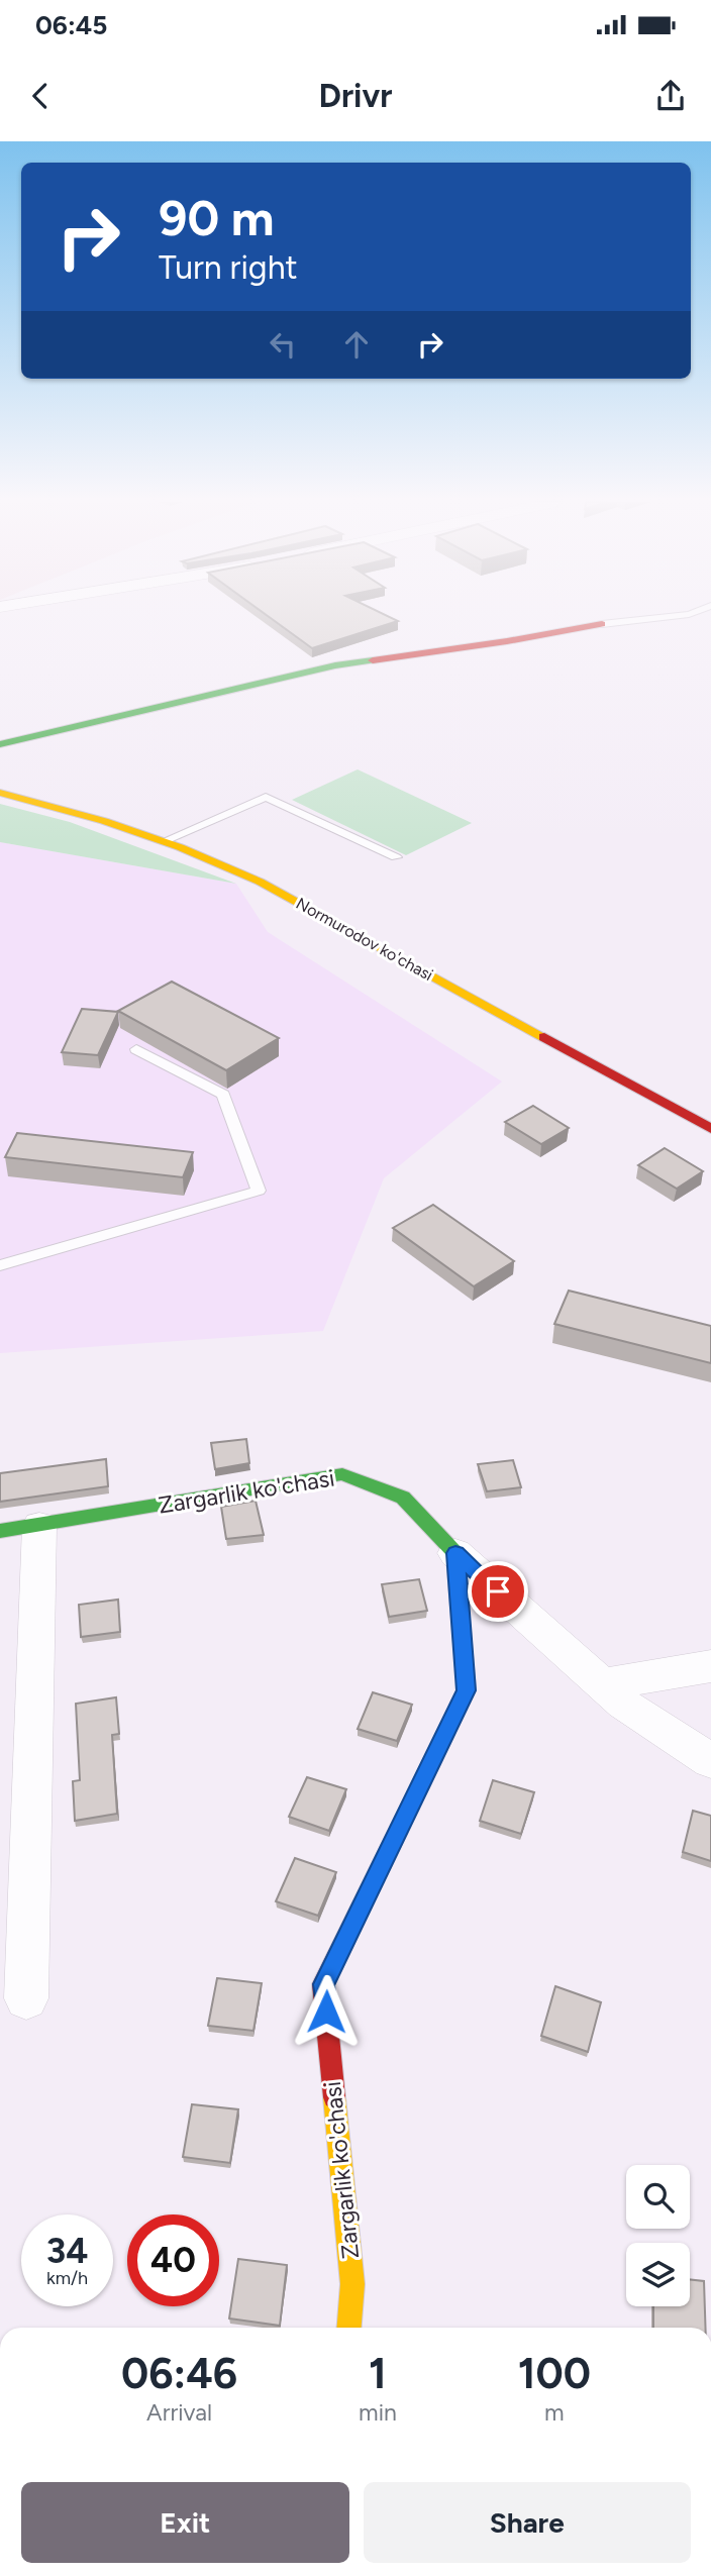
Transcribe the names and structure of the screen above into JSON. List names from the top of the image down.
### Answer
{
  "streets": {
    "street": ["Normurodov ko'chasi", "Zargarlik ko'chasi"]
  },
  "page": {
    "status": "06:45",
    "header": "Drivr",
    "turn": ["90 m", "Turn right"],
    "speed": "34 km/h",
    "limit": "40",
    "eta": [
      "06:46",
      "Arrival",
      "1",
      "min",
      "100",
      "m"
    ],
    "buttons": ["Exit", "Share"]
  }
}
